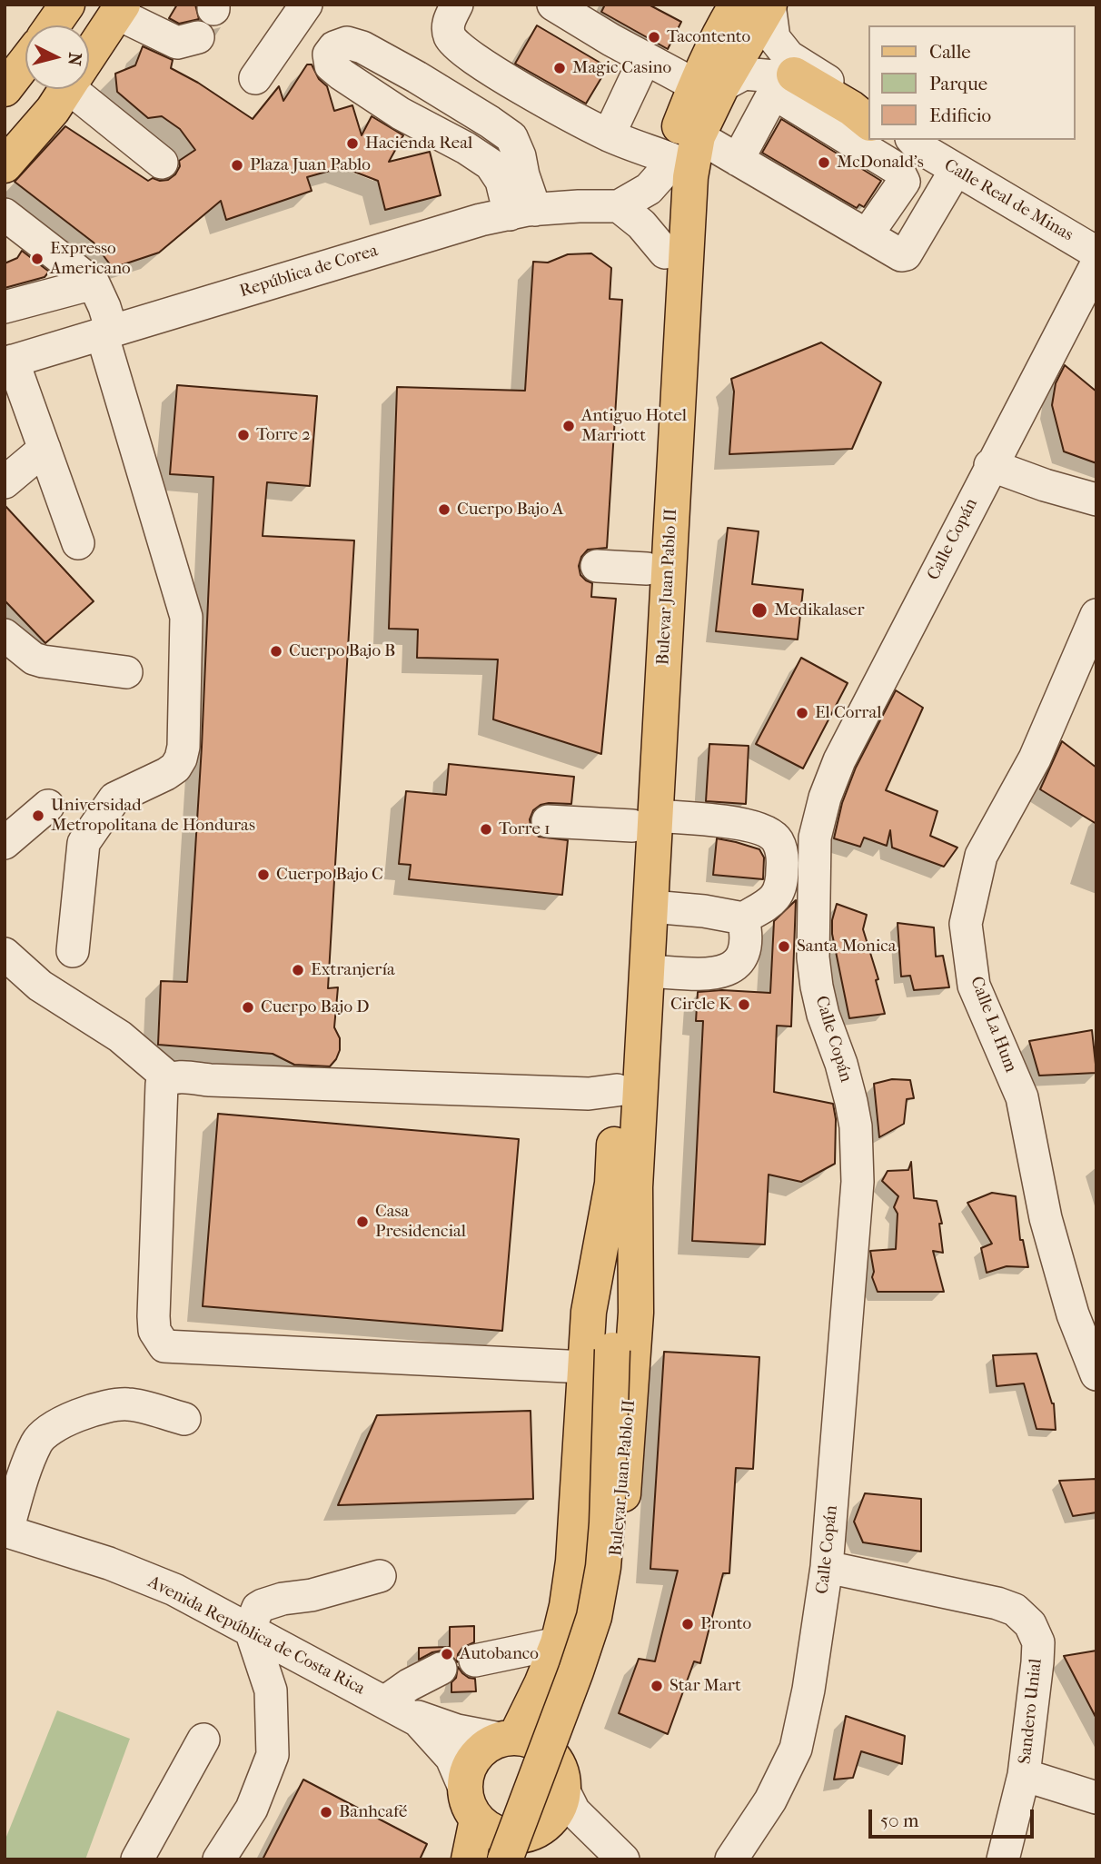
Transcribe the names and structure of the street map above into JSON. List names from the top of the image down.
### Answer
{
  "streets": {
    "main road": ["Bulevar Juan Pablo II"],
    "street": [
      "Calle Real de Minas",
      "República de Corea",
      "Calle Copán",
      "Calle La Hum",
      "Avenida República de Costa Rica",
      "Sandero Unial"
    ]
  },
  "crossings": [
    ["Calle Real de Minas", "Bulevar Juan Pablo II"],
    ["República de Corea", "Bulevar Juan Pablo II"],
    ["Calle Copán", "Sandero Unial"],
    ["Bulevar Juan Pablo II", "Avenida República de Costa Rica"]
  ],
  "places": [
    "Tacontento",
    "Magic Casino",
    "Hacienda Real",
    "McDonald's",
    "Plaza Juan Pablo",
    "Expresso Americano",
    "Antiguo Hotel Marriott",
    "Torre 2",
    "Cuerpo Bajo A",
    "Medikalaser",
    "Cuerpo Bajo B",
    "El Corral",
    "Universidad Metropolitana de Honduras",
    "Torre 1",
    "Cuerpo Bajo C",
    "Santa Monica",
    "Extranjería",
    "Circle K",
    "Cuerpo Bajo D",
    "Casa Presidencial",
    "Pronto",
    "Autobanco",
    "Star Mart",
    "Banhcafé"
  ],
  "legend": ["Calle", "Parque", "Edificio"],
  "scale_bar": "50 m",
  "north": "right"
}
